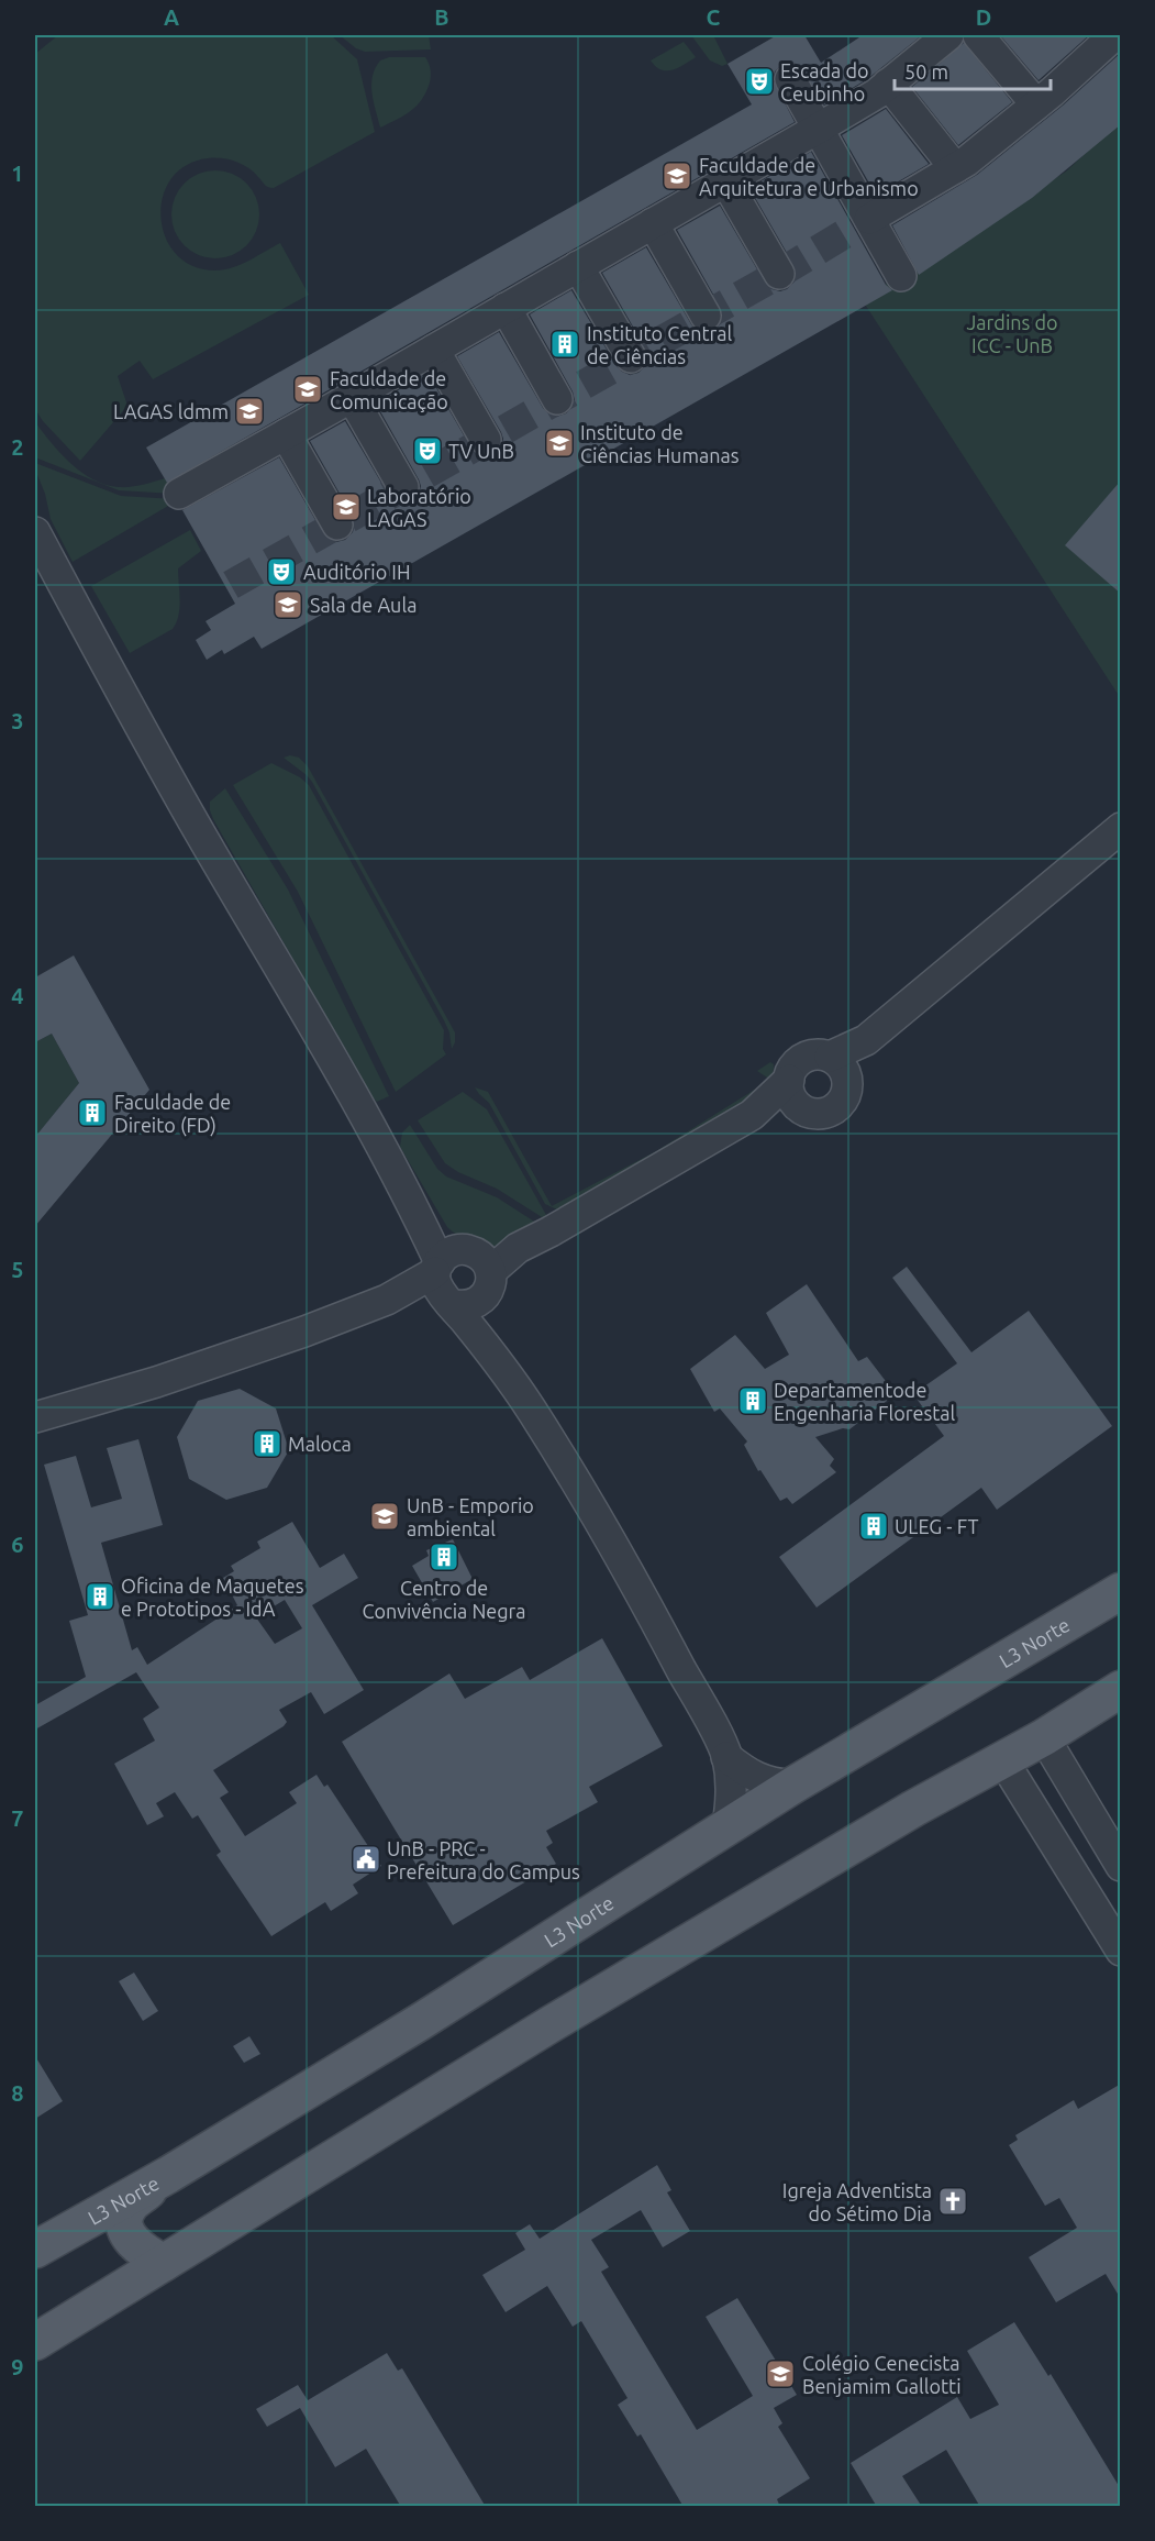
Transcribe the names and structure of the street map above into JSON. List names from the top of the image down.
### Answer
{
  "streets": {
    "main road": ["L3 Norte"]
  },
  "parks": ["Jardins do ICC - UnB"],
  "places": {
    "theatre": ["Escada do Ceubinho", "TV UnB", "Auditório IH"],
    "school or university": [
      "Faculdade de Arquitetura e Urbanismo",
      "Faculdade de Comunicação",
      "LAGAS ldmm",
      "Instituto de Ciências Humanas",
      "Laboratório LAGAS",
      "Sala de Aula",
      "UnB - Emporio ambiental",
      "Colégio Cenecista Benjamim Gallotti"
    ],
    "building": [
      "Instituto Central de Ciências",
      "Faculdade de Direito (FD)",
      "Departamentode Engenharia Florestal",
      "Maloca",
      "ULEG - FT",
      "Centro de Convivência Negra",
      "Oficina de Maquetes e Prototipos - IdA"
    ],
    "public building": ["UnB - PRC - Prefeitura do Campus"],
    "church": ["Igreja Adventista do Sétimo Dia"]
  },
  "scale_bar": "50 m",
  "grid": {
    "columns": [
      "A",
      "B",
      "C",
      "D"
    ],
    "rows": [
      "1",
      "2",
      "3",
      "4",
      "5",
      "6",
      "7",
      "8",
      "9"
    ]
  }
}
